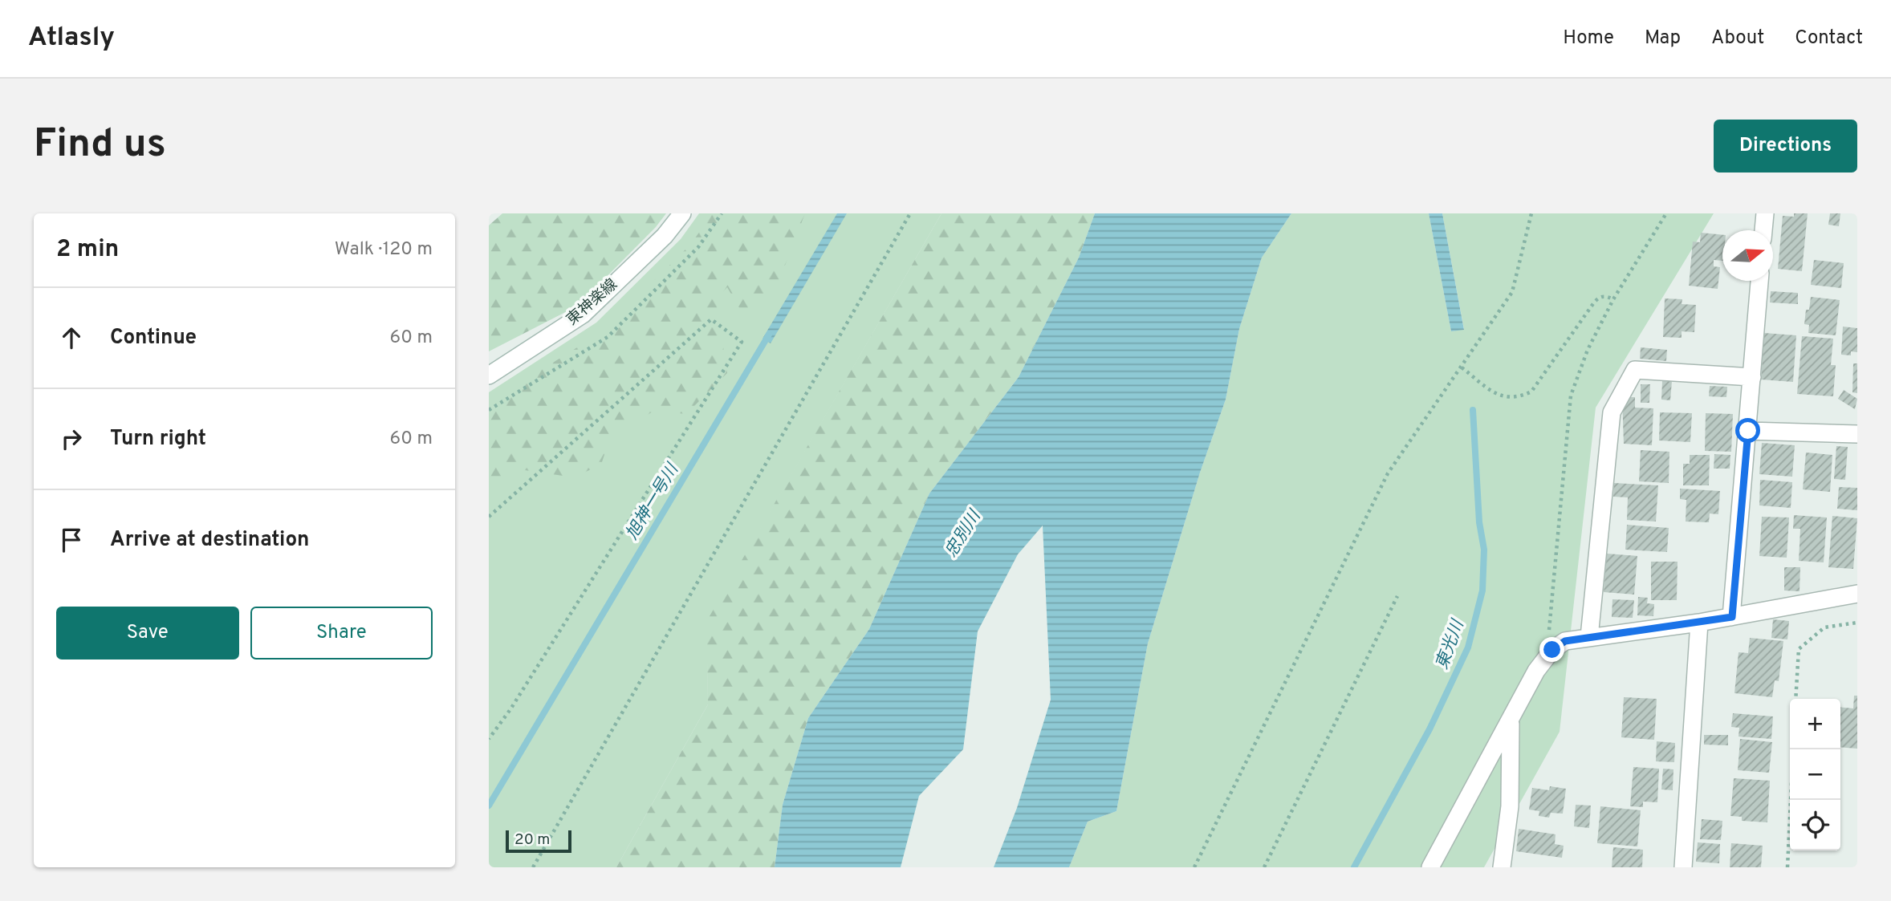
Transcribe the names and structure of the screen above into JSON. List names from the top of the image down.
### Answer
{
  "streets": {
    "street": ["東神楽線"]
  },
  "water": ["旭神一号川", "忠別川", "東光川"],
  "scale_bar": "20 m",
  "north": "right",
  "page": {
    "header": "Atlasly",
    "nav": [
      "Home",
      "Map",
      "About",
      "Contact"
    ],
    "buttons": [
      "Directions",
      ["Save", "Share"]
    ],
    "title": "Find us",
    "heading": ["2 min", "Walk · 120 m"],
    "list": [
      ["Continue", "60 m"],
      ["Turn right", "60 m"],
      "Arrive at destination"
    ],
    "map_buttons": ["+", "−"],
    "scale": "20 m"
  }
}
